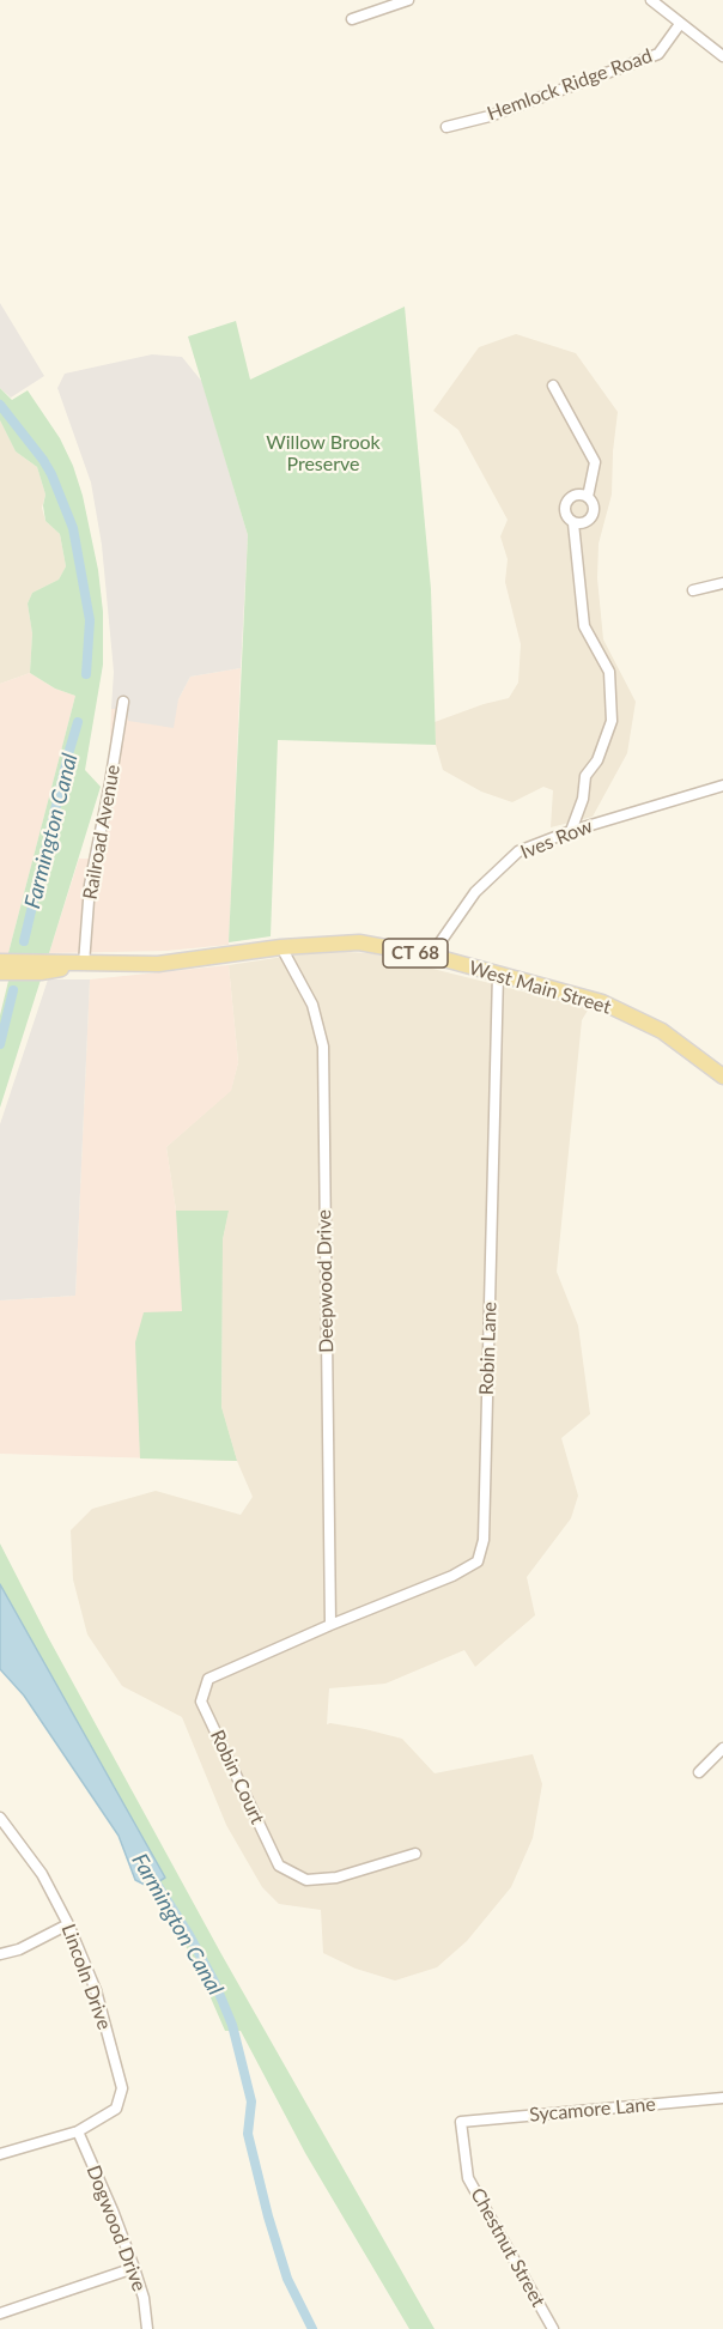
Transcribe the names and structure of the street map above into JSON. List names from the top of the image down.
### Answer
{
  "streets": {
    "main road": ["CT 68", "West Main Street"],
    "street": [
      "Hemlock Ridge Road",
      "Railroad Avenue",
      "Ives Row",
      "Deepwood Drive",
      "Robin Lane",
      "Robin Court",
      "Lincoln Drive",
      "Sycamore Lane",
      "Dogwood Drive",
      "Chestnut Street"
    ]
  },
  "crossings": [
    ["Railroad Avenue", "West Main Street"],
    ["Ives Row", "West Main Street"],
    ["West Main Street", "Deepwood Drive"],
    ["West Main Street", "Robin Lane"],
    ["Deepwood Drive", "Robin Lane"],
    ["Deepwood Drive", "Robin Court"],
    ["Robin Lane", "Robin Court"],
    ["Lincoln Drive", "Dogwood Drive"],
    ["Sycamore Lane", "Chestnut Street"]
  ],
  "water": ["Farmington Canal"],
  "parks": ["Willow Brook Preserve"]
}
